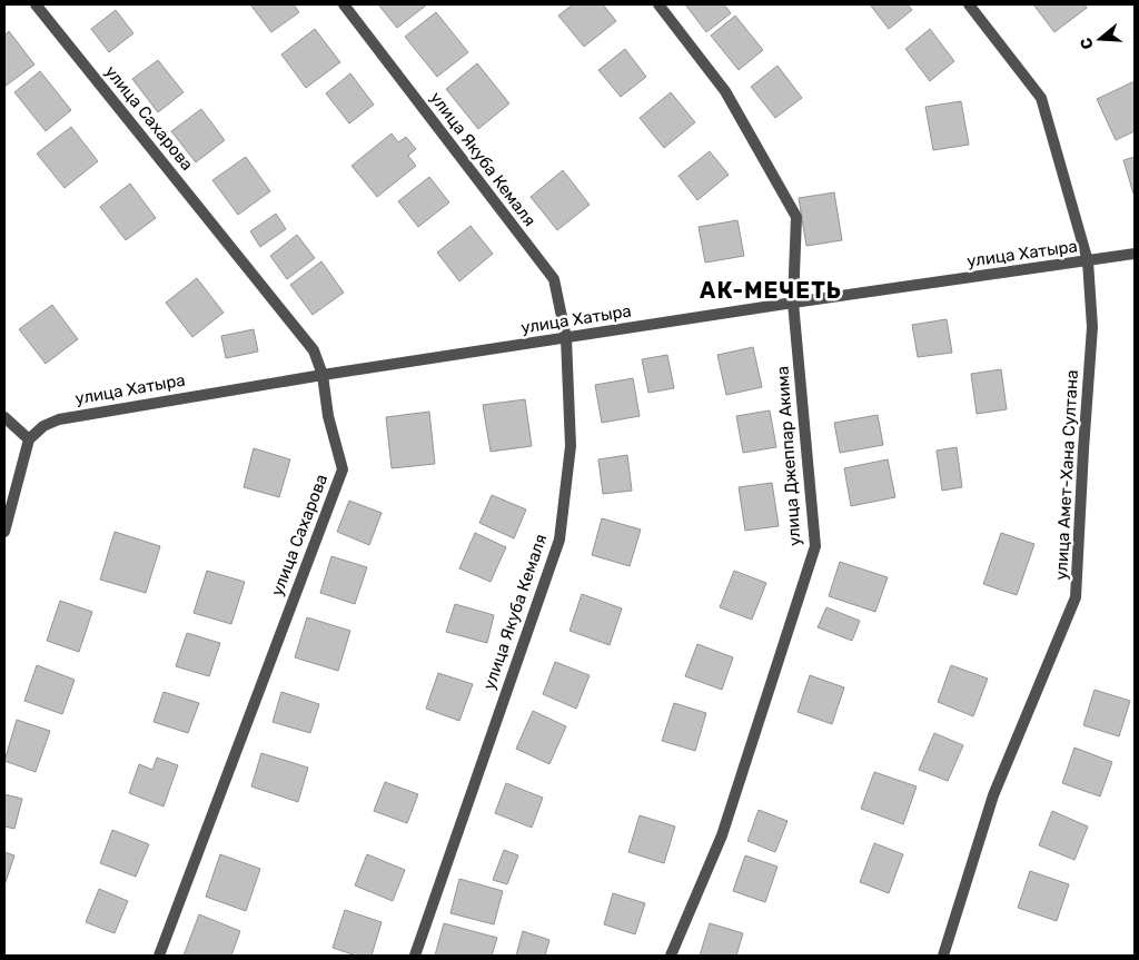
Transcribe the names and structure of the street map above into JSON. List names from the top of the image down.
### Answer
{
  "streets": {
    "street": [
      "улица Сахарова",
      "улица Якуба Кемаля",
      "улица Хатыра",
      "улица Джеппар Акима",
      "улица Амет-Хана Султана"
    ]
  },
  "crossings": [
    ["улица Сахарова", "улица Хатыра"],
    ["улица Якуба Кемаля", "улица Хатыра"],
    ["улица Хатыра", "улица Джеппар Акима"],
    ["улица Хатыра", "улица Амет-Хана Султана"]
  ],
  "districts": ["АК-МЕЧЕТЬ"],
  "north": "left"
}
